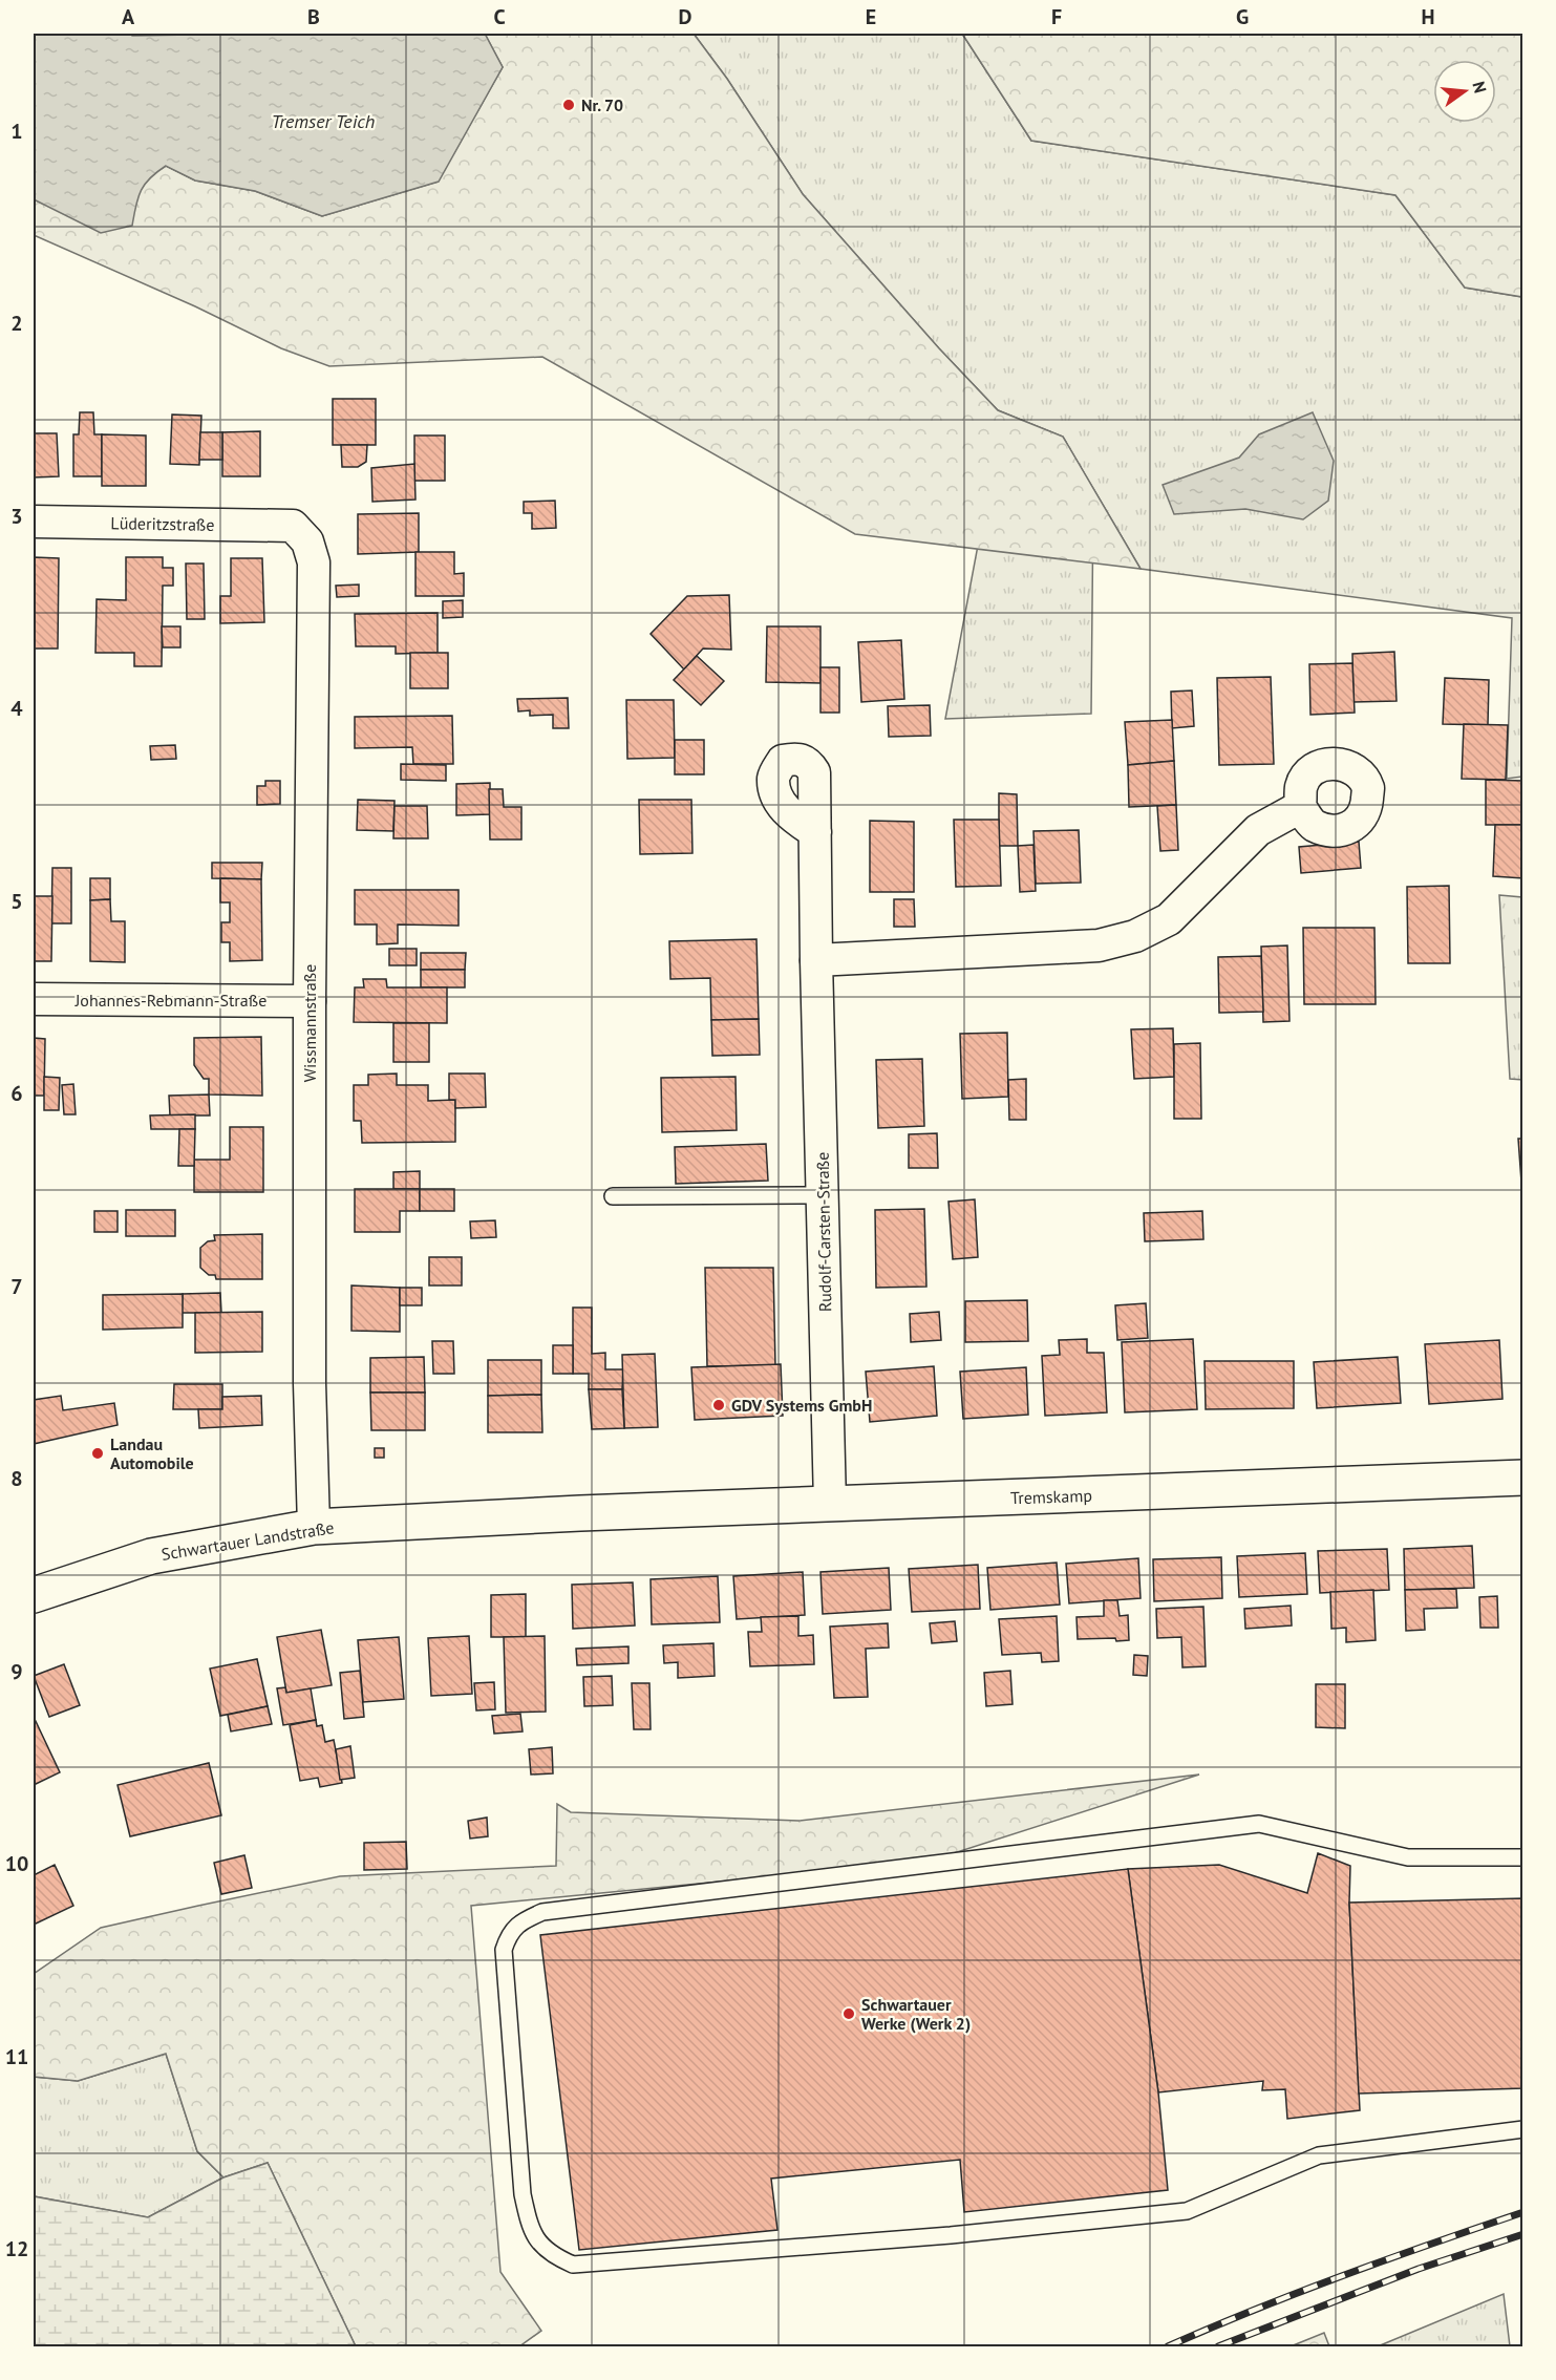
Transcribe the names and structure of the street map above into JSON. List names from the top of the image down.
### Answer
{
  "streets": {
    "main road": ["Tremskamp", "Schwartauer Landstraße"],
    "street": [
      "Lüderitzstraße",
      "Johannes-Rebmann-Straße",
      "Wissmannstraße",
      "Rudolf-Carsten-Straße"
    ]
  },
  "crossings": [
    ["Lüderitzstraße", "Wissmannstraße"],
    ["Johannes-Rebmann-Straße", "Wissmannstraße"],
    ["Wissmannstraße", "Schwartauer Landstraße"],
    ["Rudolf-Carsten-Straße", "Tremskamp"],
    ["Tremskamp", "Schwartauer Landstraße"]
  ],
  "water": ["Tremser Teich"],
  "places": [
    "Nr. 70",
    "GDV Systems GmbH",
    "Landau Automobile",
    "Schwartauer Werke (Werk 2)"
  ],
  "north": "right",
  "grid": {
    "columns": [
      "A",
      "B",
      "C",
      "D",
      "E",
      "F",
      "G",
      "H"
    ],
    "rows": [
      "1",
      "2",
      "3",
      "4",
      "5",
      "6",
      "7",
      "8",
      "9",
      "10",
      "11",
      "12"
    ]
  }
}
